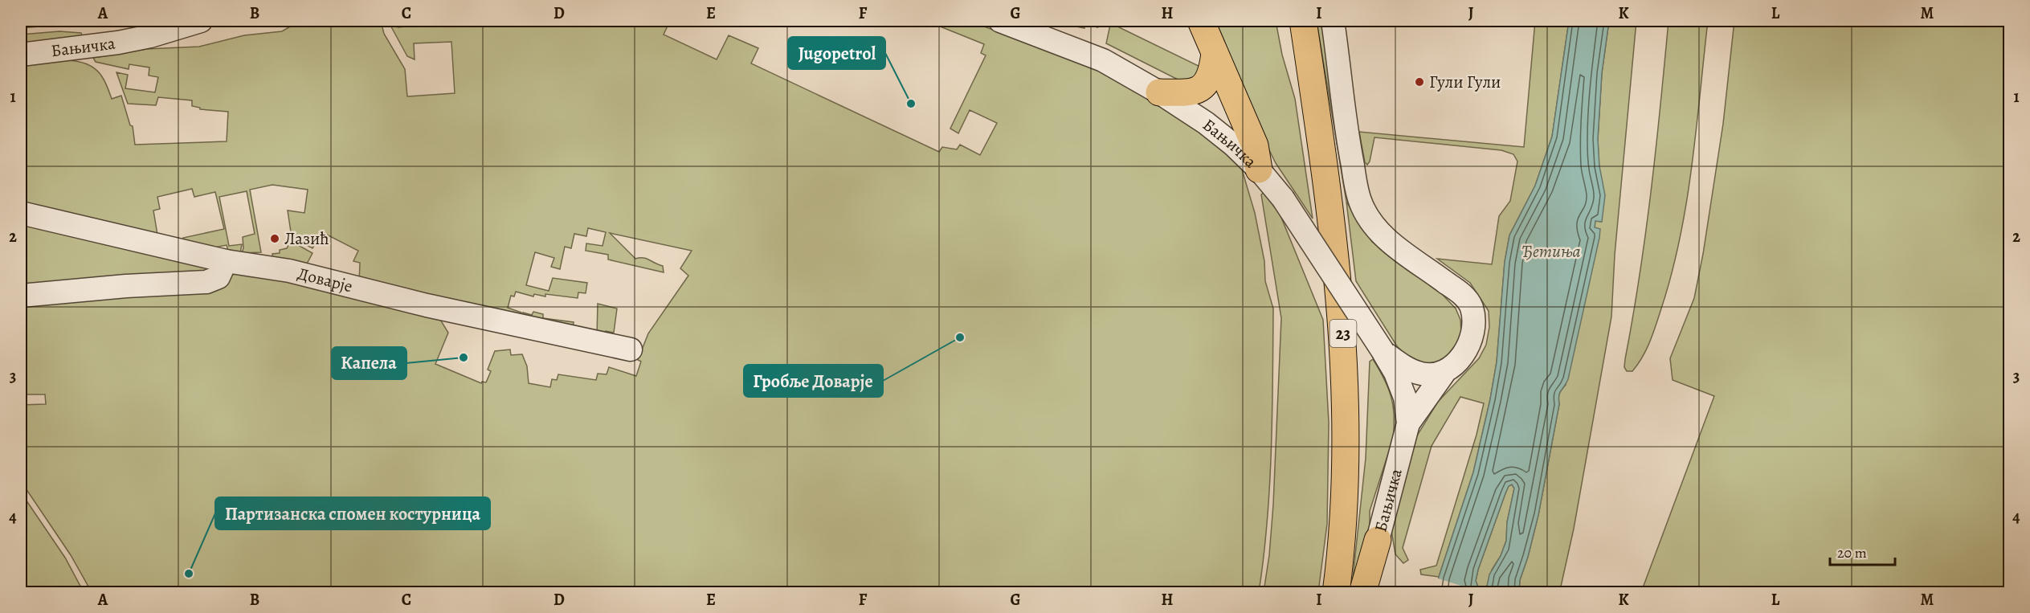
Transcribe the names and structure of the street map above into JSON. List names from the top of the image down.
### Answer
{
  "streets": {
    "main road": ["23"],
    "street": ["Бањичка", "Доварје"]
  },
  "water": ["Ђетиња"],
  "places": [
    "Гули Гули",
    "Jugopetrol",
    "Лазић",
    "Гробље Доварје",
    "Капела",
    "Партизанска спомен костурница"
  ],
  "scale_bar": "20 m",
  "grid": {
    "columns": [
      "A",
      "B",
      "C",
      "D",
      "E",
      "F",
      "G",
      "H",
      "I",
      "J",
      "K",
      "L",
      "M"
    ],
    "rows": [
      "1",
      "2",
      "3",
      "4"
    ]
  }
}
